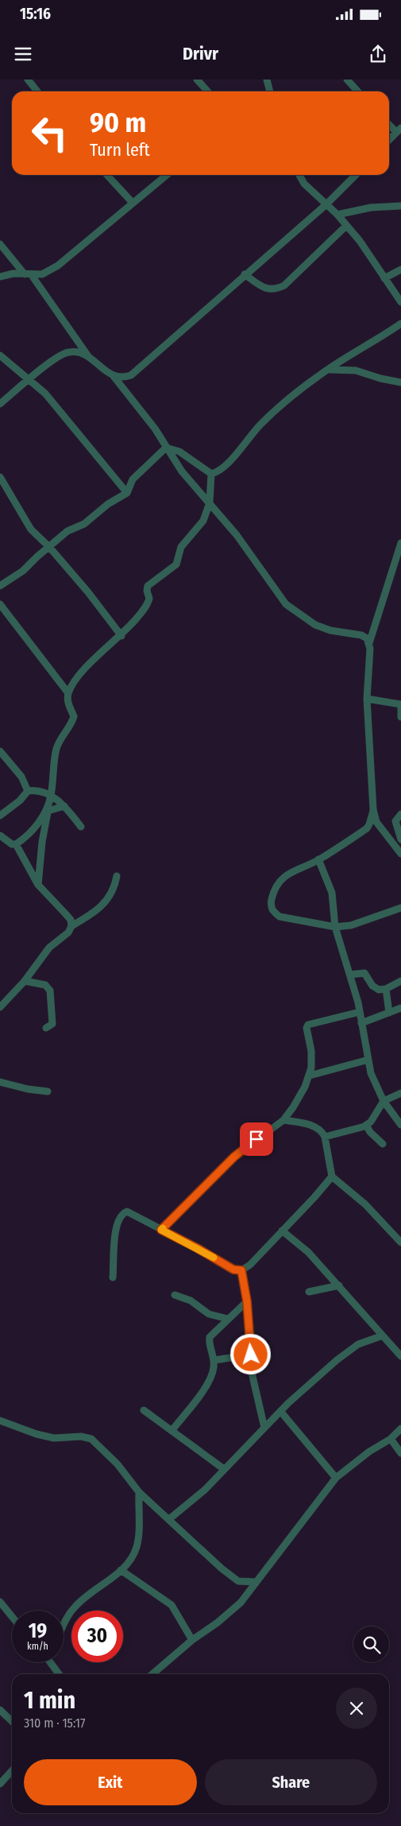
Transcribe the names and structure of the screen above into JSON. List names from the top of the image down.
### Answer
{
  "page": {
    "status": "15:16",
    "header": "Drivr",
    "turn": ["90 m", "Turn left"],
    "speed": "19 km/h",
    "limit": "30",
    "heading": ["1 min", "310 m · 15:17"],
    "buttons": ["Exit", "Share"]
  }
}
